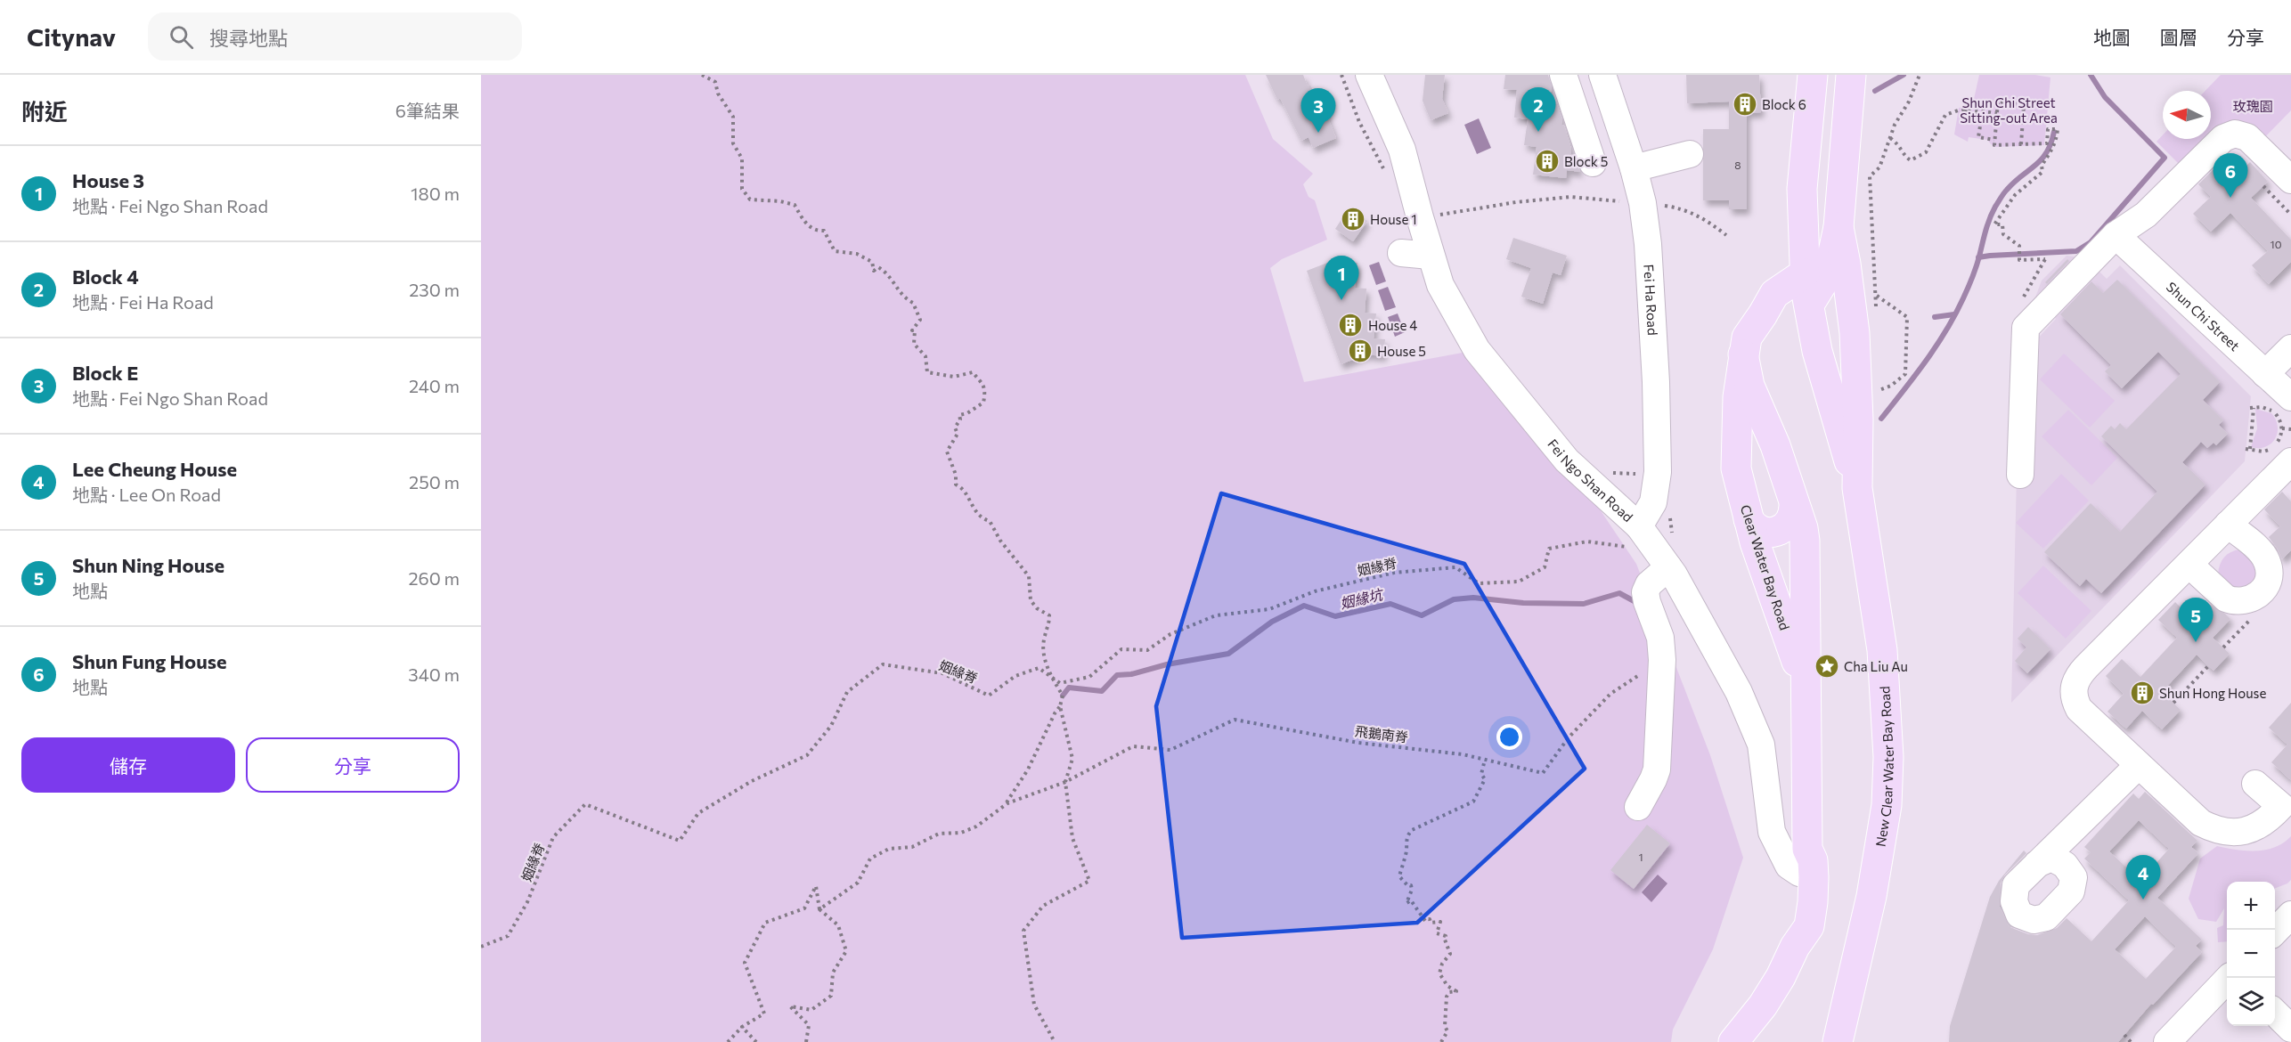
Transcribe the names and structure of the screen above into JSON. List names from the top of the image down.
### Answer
{
  "streets": {
    "main road": ["Clear Water Bay Road", "New Clear Water Bay Road"],
    "street": ["Fei Ha Road", "Shun Chi Street", "Fei Ngo Shan Road"],
    "path": ["姻緣脊", "飛鵝南脊"]
  },
  "crossings": [
    ["Fei Ha Road", "Fei Ngo Shan Road"],
    ["Fei Ngo Shan Road", "姻緣脊"],
    ["Fei Ngo Shan Road", "Clear Water Bay Road"],
    ["Clear Water Bay Road", "New Clear Water Bay Road"]
  ],
  "water": ["姻緣坑"],
  "parks": ["Shun Chi Street Sitting-out Area", "玫瑰園"],
  "places": {
    "building": [
      "Block 6",
      "Block 5",
      "House 1",
      "House 4",
      "House 5",
      "Shun Hong House"
    ],
    "place": ["Cha Liu Au"]
  },
  "house_numbers": ["8", "10", "1"],
  "north": "left",
  "page": {
    "header": "Citynav",
    "search": "搜尋地點",
    "nav": ["地圖", "圖層", "分享"],
    "heading": ["附近", "6筆結果"],
    "pins": [
      "2",
      "3",
      "6",
      "1",
      "5",
      "4"
    ],
    "list": [
      {
        "mark": "1",
        "name": "House 3",
        "note": "地點 · Fei Ngo Shan Road",
        "value": "180 m"
      },
      {
        "mark": "2",
        "name": "Block 4",
        "note": "地點 · Fei Ha Road",
        "value": "230 m"
      },
      {
        "mark": "3",
        "name": "Block E",
        "note": "地點 · Fei Ngo Shan Road",
        "value": "240 m"
      },
      {
        "mark": "4",
        "name": "Lee Cheung House",
        "note": "地點 · Lee On Road",
        "value": "250 m"
      },
      {
        "mark": "5",
        "name": "Shun Ning House",
        "note": "地點",
        "value": "260 m"
      },
      {
        "mark": "6",
        "name": "Shun Fung House",
        "note": "地點",
        "value": "340 m"
      }
    ],
    "buttons": ["儲存", "分享"],
    "map_buttons": ["+", "−"]
  }
}
